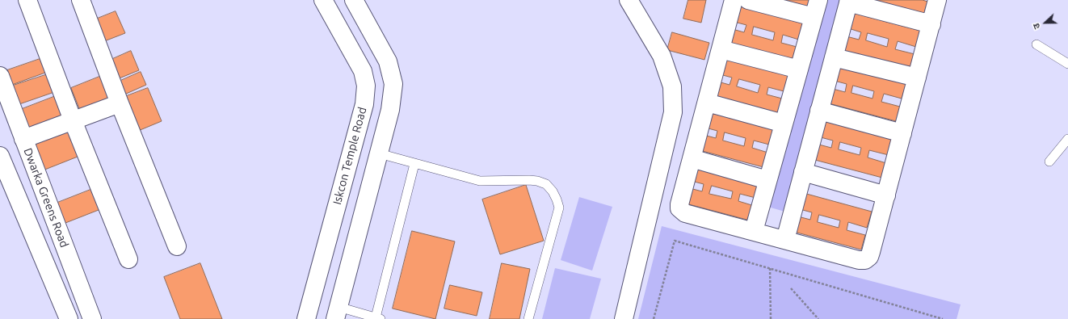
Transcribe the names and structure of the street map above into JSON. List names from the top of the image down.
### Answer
{
  "streets": {
    "street": ["Iskcon Temple Road", "Dwarka Greens Road"]
  },
  "north": "left"
}
